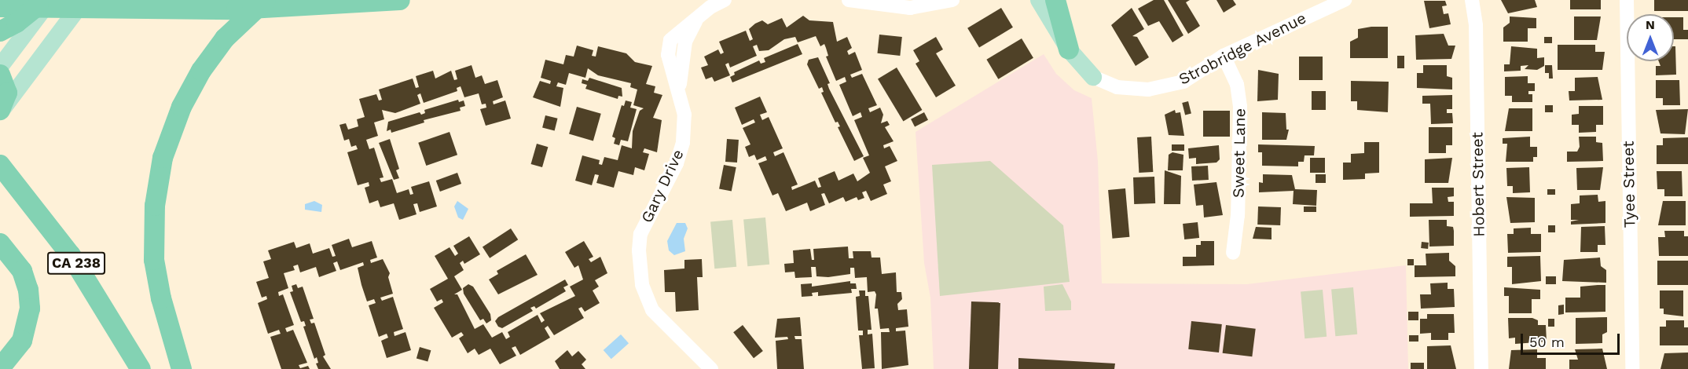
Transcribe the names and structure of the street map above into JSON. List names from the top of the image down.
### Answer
{
  "streets": {
    "highway": ["CA 238"],
    "main road": ["Strobridge Avenue"],
    "street": [
      "Sweet Lane",
      "Hobert Street",
      "Tyee Street",
      "Gary Drive"
    ]
  },
  "crossings": [
    ["Strobridge Avenue", "Sweet Lane"]
  ],
  "scale_bar": "50 m",
  "north": "top"
}
